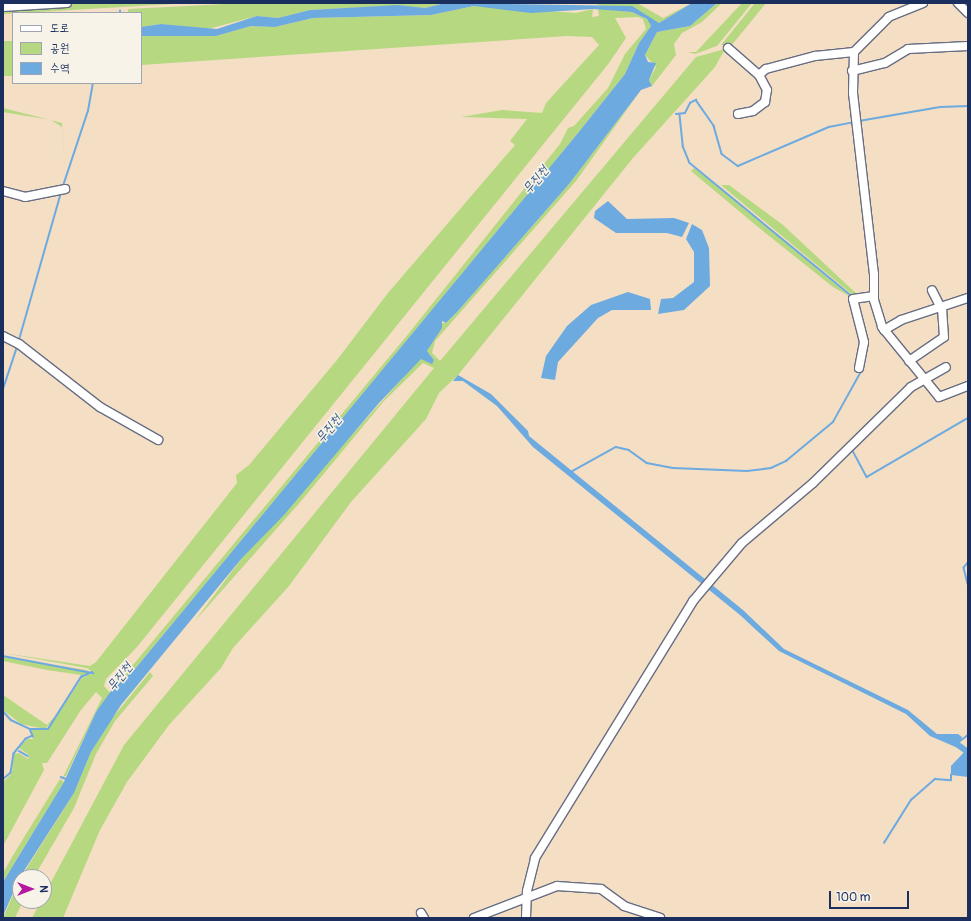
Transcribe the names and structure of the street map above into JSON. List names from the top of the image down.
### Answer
{
  "water": ["무진천"],
  "legend": ["도로", "공원", "수역"],
  "scale_bar": "100 m",
  "north": "right"
}
